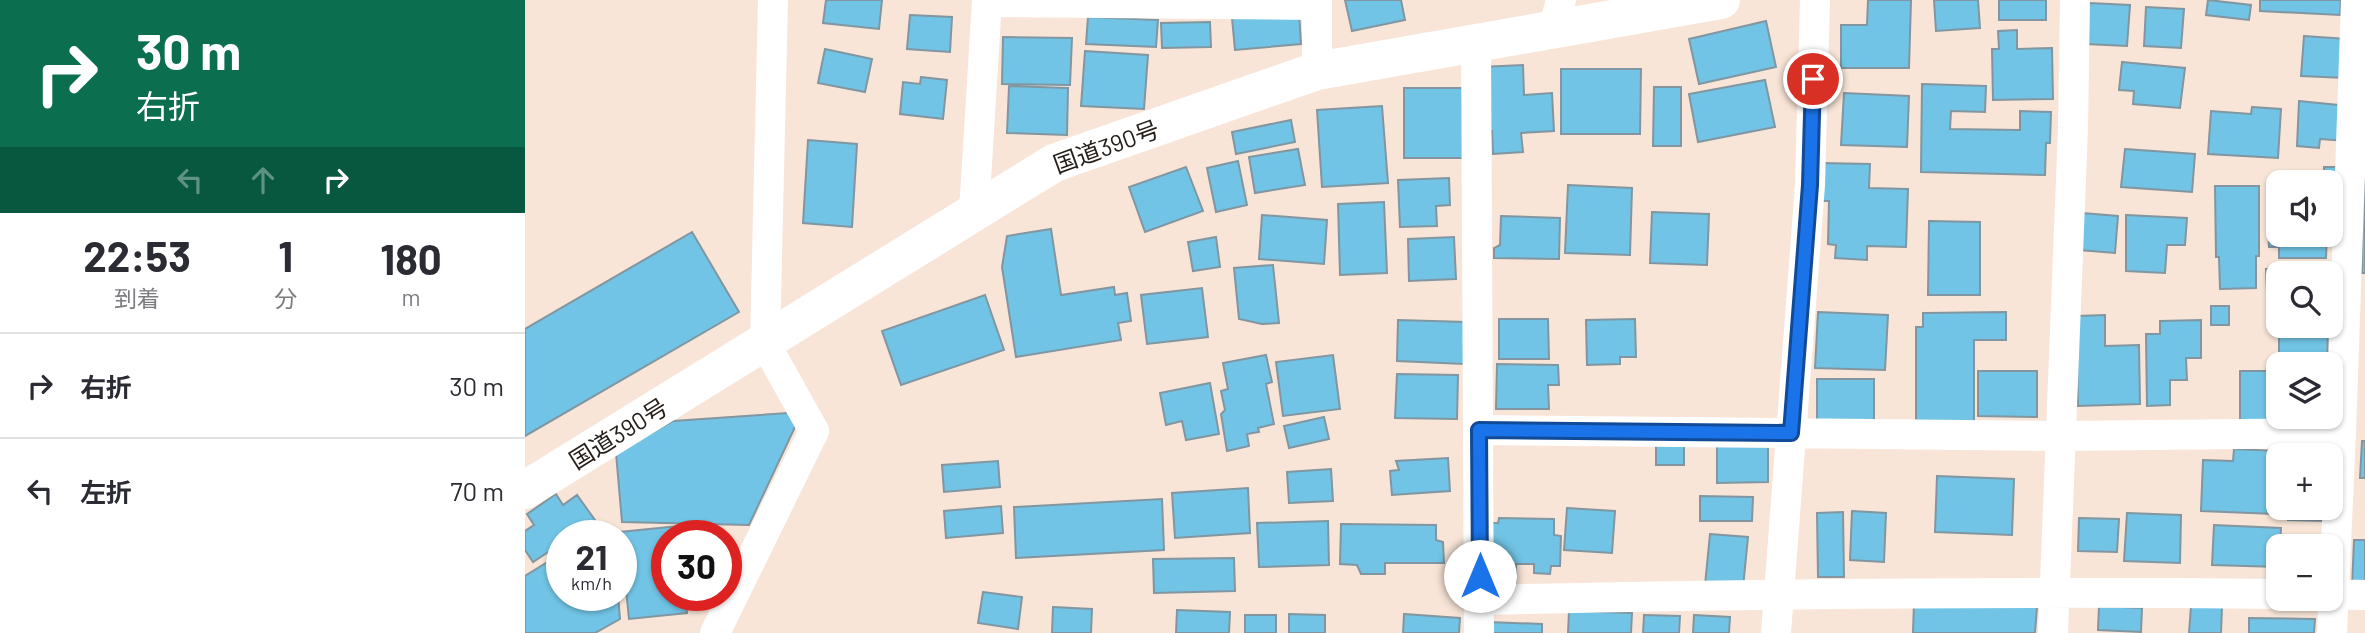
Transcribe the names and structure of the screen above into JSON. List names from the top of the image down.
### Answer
{
  "streets": {
    "highway": ["国道390号"]
  },
  "page": {
    "turn": ["30 m", "右折"],
    "map_buttons": ["+", "−"],
    "eta": [
      "22:53",
      "到着",
      "1",
      "分",
      "180",
      "m"
    ],
    "list": [
      {
        "name": "右折",
        "value": "30 m"
      },
      {
        "name": "左折",
        "value": "70 m"
      }
    ],
    "speed": "21 km/h",
    "limit": "30"
  }
}
